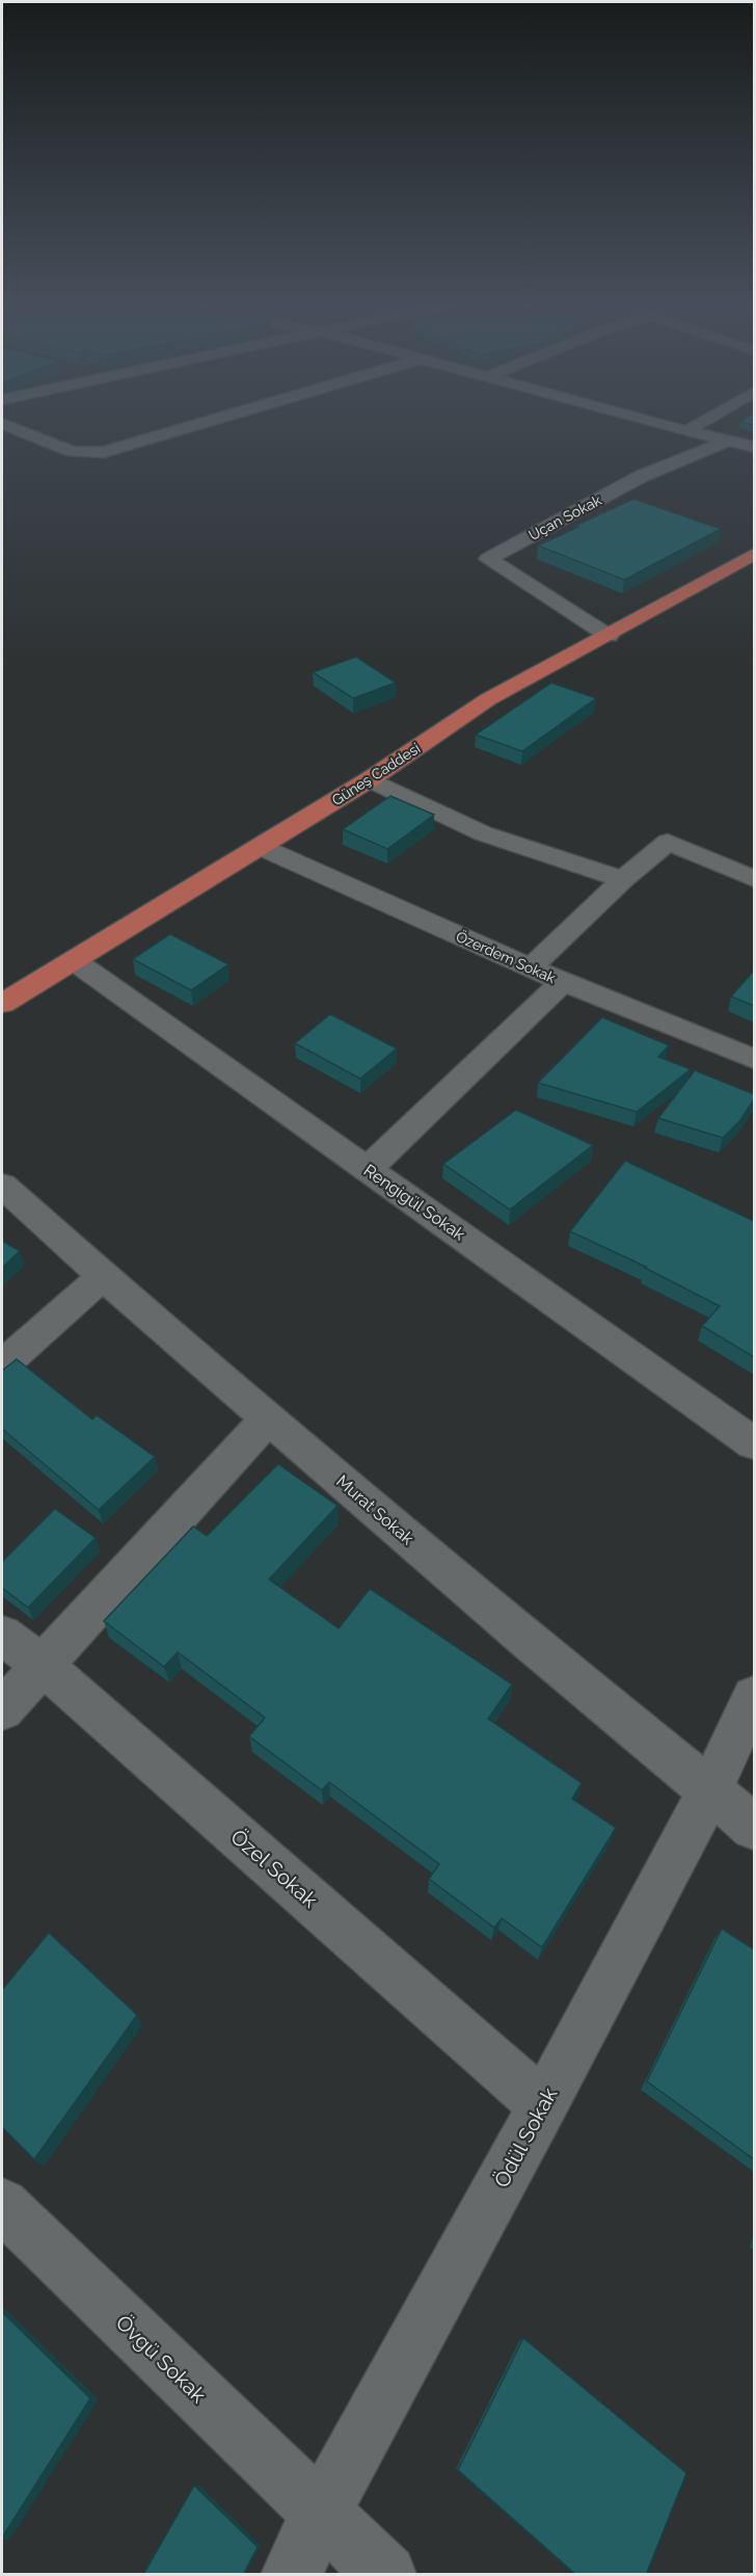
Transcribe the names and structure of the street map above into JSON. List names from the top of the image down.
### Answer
{
  "streets": {
    "main road": ["Güneş Caddesi"],
    "street": [
      "Uçan Sokak",
      "Özerdem Sokak",
      "Rengigül Sokak",
      "Murat Sokak",
      "Özel Sokak",
      "Ödül Sokak",
      "Övgü Sokak"
    ]
  },
  "crossings": [
    ["Uçan Sokak", "Güneş Caddesi"],
    ["Güneş Caddesi", "Özerdem Sokak"],
    ["Güneş Caddesi", "Rengigül Sokak"],
    ["Murat Sokak", "Ödül Sokak"],
    ["Özel Sokak", "Ödül Sokak"],
    ["Ödül Sokak", "Övgü Sokak"]
  ]
}
